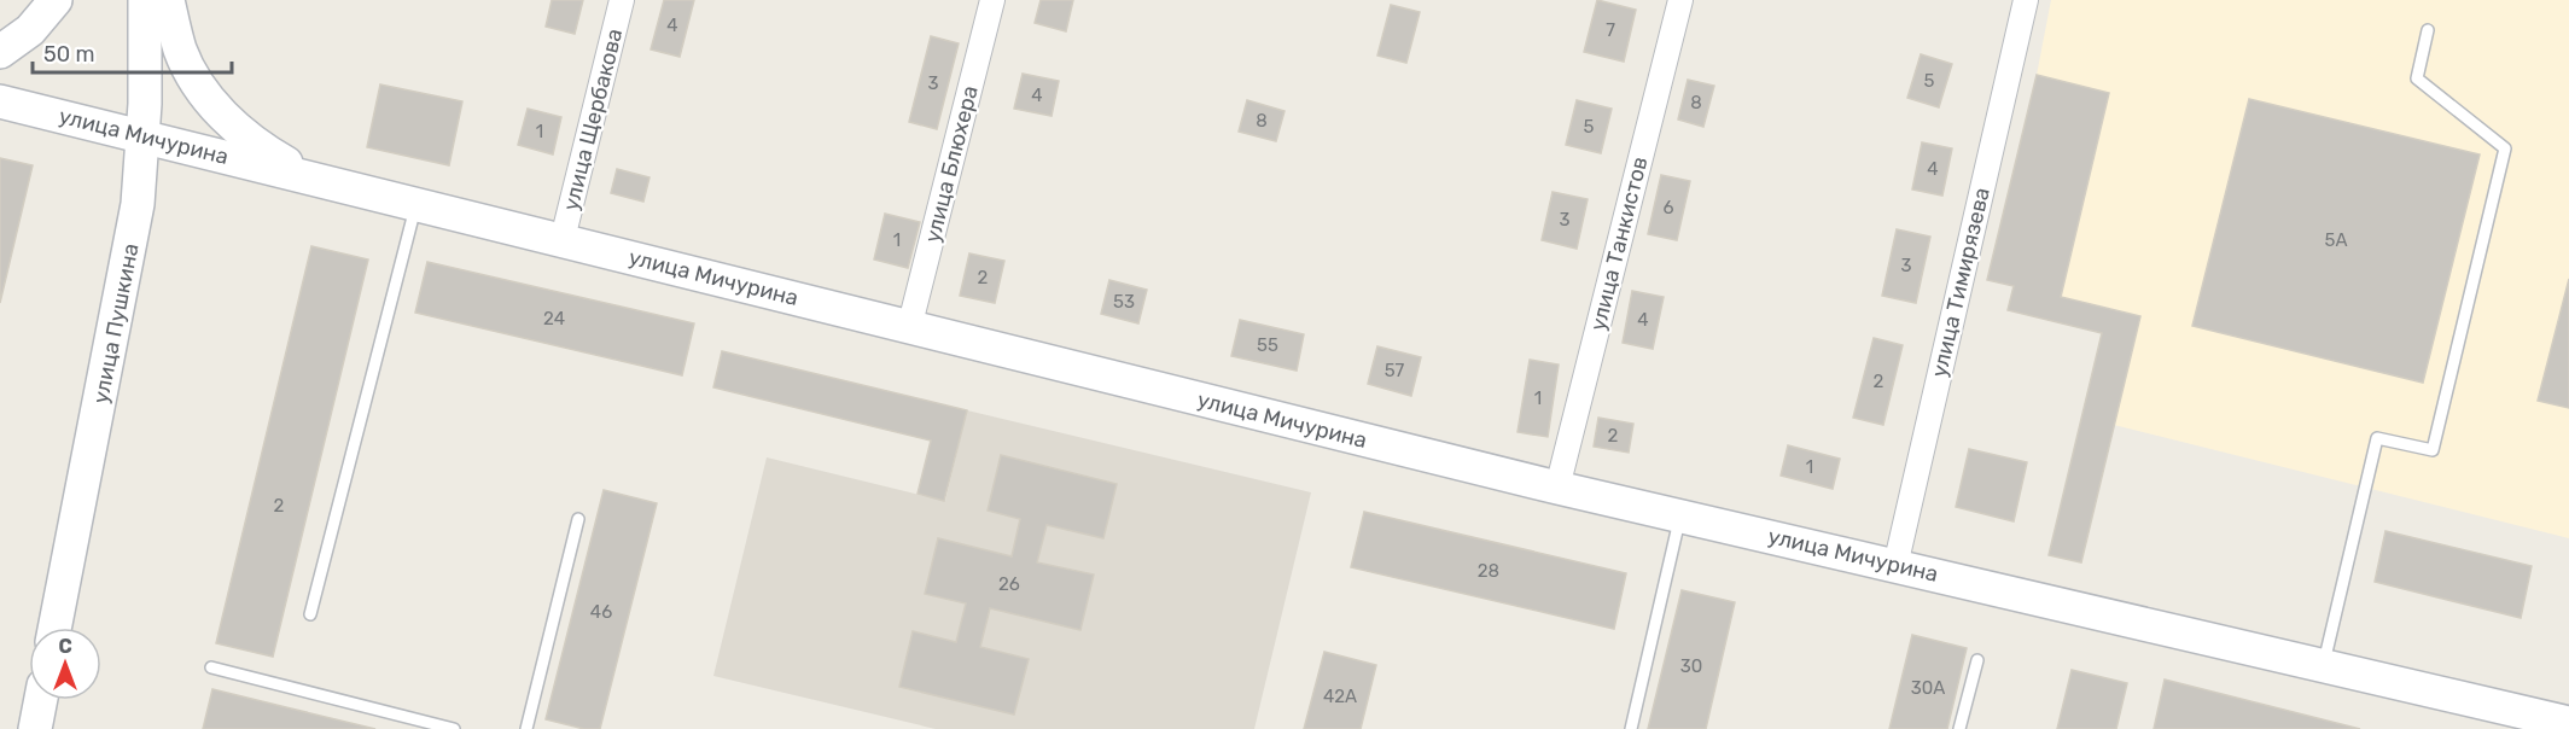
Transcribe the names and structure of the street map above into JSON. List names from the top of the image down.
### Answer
{
  "streets": {
    "street": [
      "улица Щербакова",
      "улица Мичурина",
      "улица Блюхера",
      "улица Танкистов",
      "улица Тимирязева",
      "улица Пушкина"
    ]
  },
  "crossings": [
    ["улица Щербакова", "улица Мичурина"],
    ["улица Мичурина", "улица Блюхера"],
    ["улица Мичурина", "улица Танкистов"],
    ["улица Мичурина", "улица Тимирязева"],
    ["улица Мичурина", "улица Пушкина"]
  ],
  "house_numbers": [
    "4",
    "7",
    "5",
    "3",
    "4",
    "8",
    "8",
    "5",
    "1",
    "4",
    "6",
    "3",
    "1",
    "5А",
    "3",
    "2",
    "53",
    "24",
    "4",
    "55",
    "57",
    "2",
    "1",
    "2",
    "1",
    "2",
    "28",
    "26",
    "46",
    "30",
    "30А",
    "42А"
  ],
  "scale_bar": "50 m",
  "north": "top"
}
